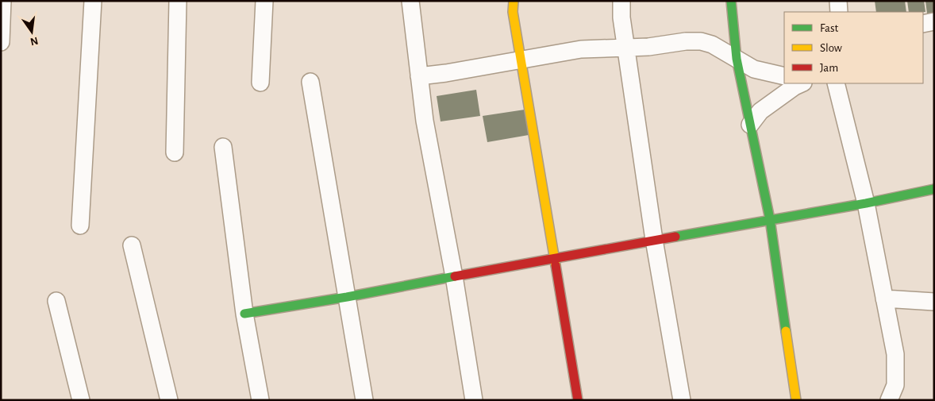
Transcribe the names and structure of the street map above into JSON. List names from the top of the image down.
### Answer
{
  "legend": ["Fast", "Slow", "Jam"],
  "north": "bottom"
}
